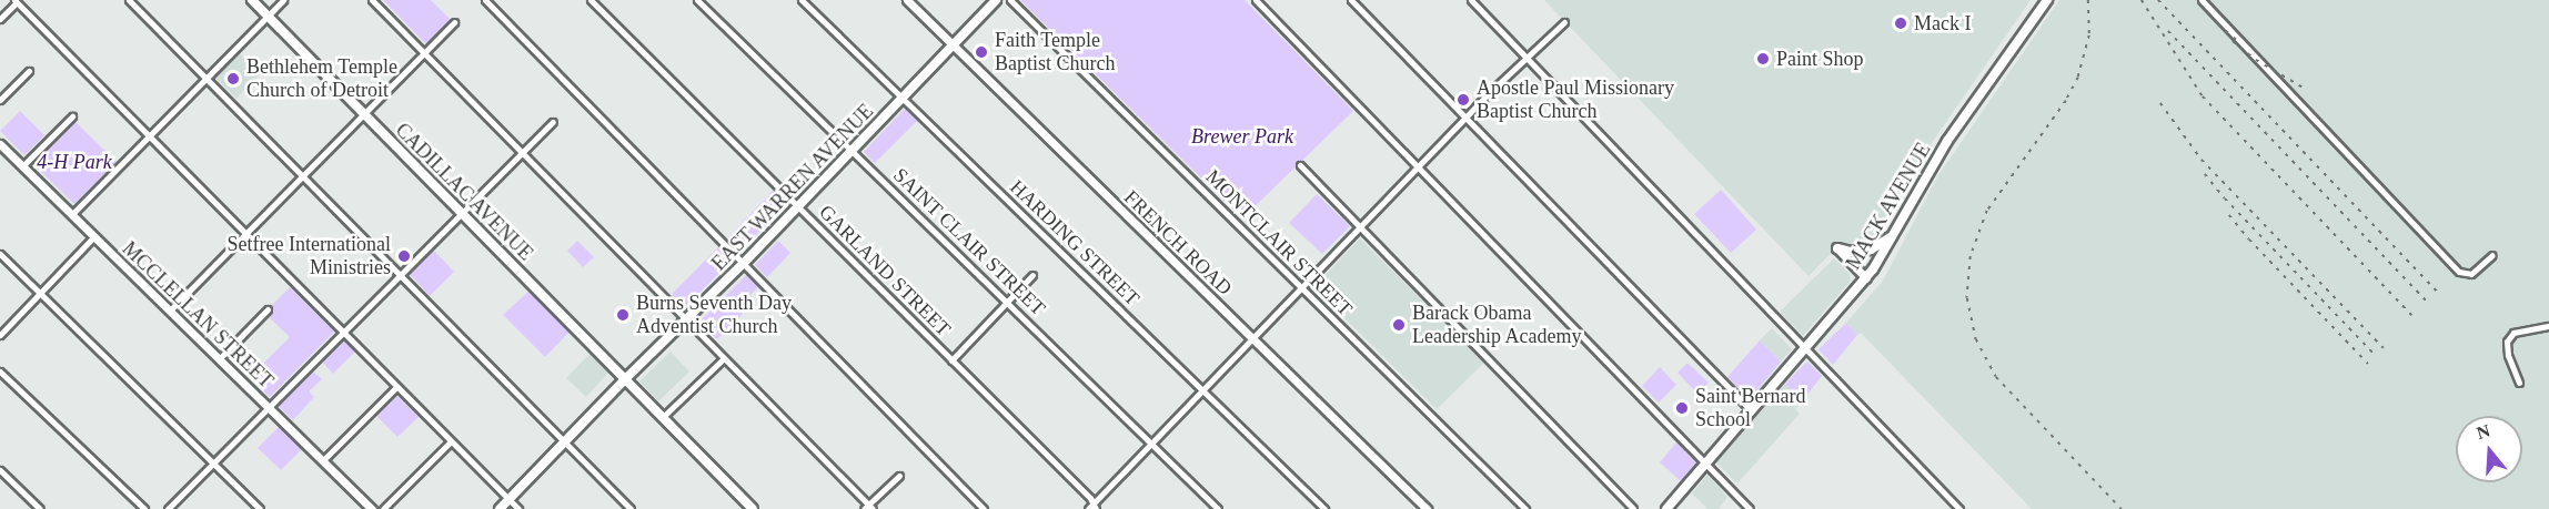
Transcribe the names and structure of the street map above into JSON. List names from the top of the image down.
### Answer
{
  "streets": {
    "main road": ["EAST WARREN AVENUE", "CADILLAC AVENUE", "MACK AVENUE"],
    "street": [
      "SAINT CLAIR STREET",
      "HARDING STREET",
      "FRENCH ROAD",
      "MONTCLAIR STREET",
      "GARLAND STREET",
      "MCCLELLAN STREET"
    ]
  },
  "crossings": [
    ["EAST WARREN AVENUE", "CADILLAC AVENUE"],
    ["EAST WARREN AVENUE", "SAINT CLAIR STREET"],
    ["EAST WARREN AVENUE", "HARDING STREET"],
    ["EAST WARREN AVENUE", "FRENCH ROAD"],
    ["EAST WARREN AVENUE", "GARLAND STREET"]
  ],
  "parks": ["Brewer Park", "4-H Park"],
  "places": [
    "Mack I",
    "Faith Temple Baptist Church",
    "Paint Shop",
    "Bethlehem Temple Church of Detroit",
    "Apostle Paul Missionary Baptist Church",
    "Setfree International Ministries",
    "Burns Seventh Day Adventist Church",
    "Barack Obama Leadership Academy",
    "Saint Bernard School"
  ],
  "north": "top"
}
